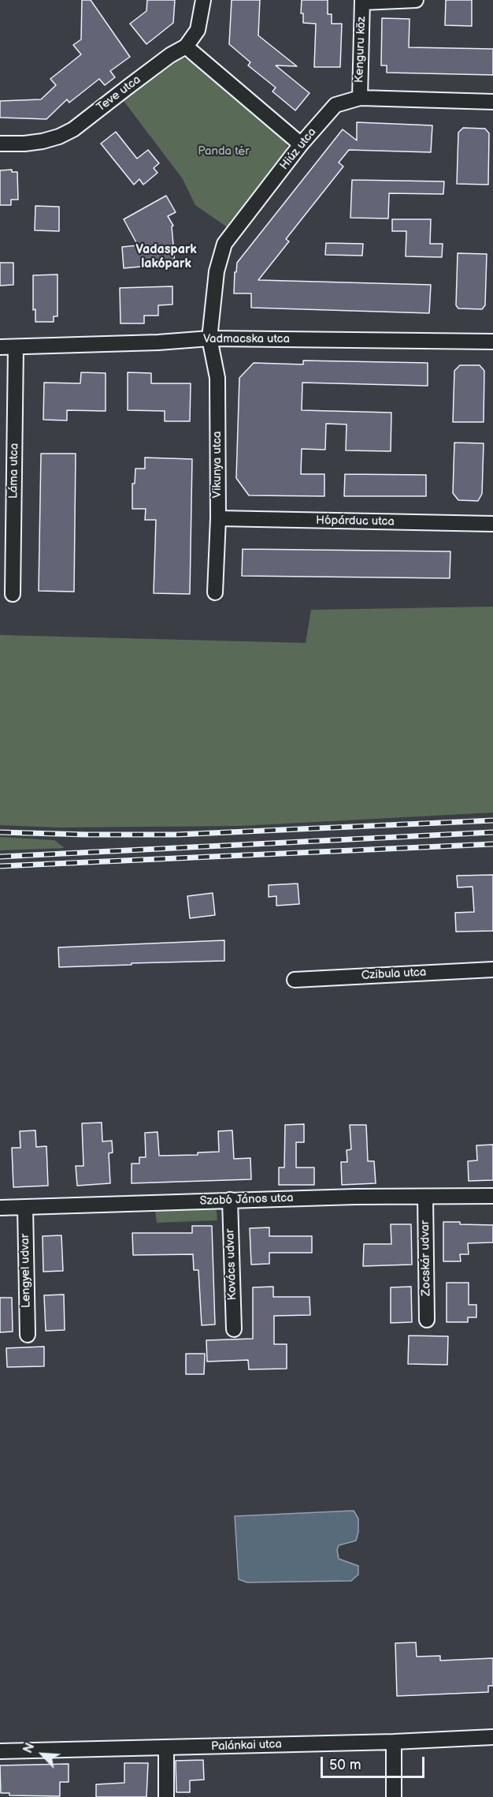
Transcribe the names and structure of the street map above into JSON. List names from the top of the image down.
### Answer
{
  "streets": {
    "street": [
      "Kenguru köz",
      "Teve utca",
      "Hiúz utca",
      "Vadmacska utca",
      "Vikunya utca",
      "Láma utca",
      "Hópárduc utca",
      "Czibula utca",
      "Szabó János utca",
      "Zocskár udvar",
      "Kovács udvar",
      "Lengyel udvar",
      "Palánkai utca"
    ]
  },
  "crossings": [
    ["Kenguru köz", "Hiúz utca"],
    ["Hiúz utca", "Vadmacska utca"],
    ["Hiúz utca", "Vikunya utca"],
    ["Vadmacska utca", "Vikunya utca"],
    ["Vadmacska utca", "Láma utca"],
    ["Vikunya utca", "Hópárduc utca"],
    ["Szabó János utca", "Zocskár udvar"],
    ["Szabó János utca", "Kovács udvar"],
    ["Szabó János utca", "Lengyel udvar"]
  ],
  "districts": ["Vadaspark lakópark"],
  "parks": ["Panda tér"],
  "scale_bar": "50 m",
  "north": "top left"
}
